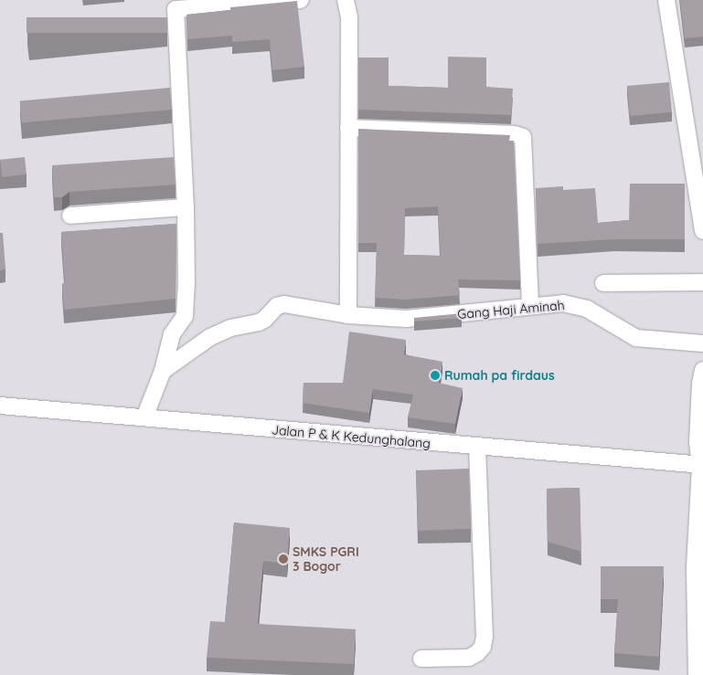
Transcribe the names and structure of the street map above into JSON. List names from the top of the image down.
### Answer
{
  "streets": {
    "street": ["Gang Haji Aminah", "Jalan P & K Kedunghalang"]
  },
  "places": ["Rumah pa firdaus", "SMKS PGRI 3 Bogor"]
}
